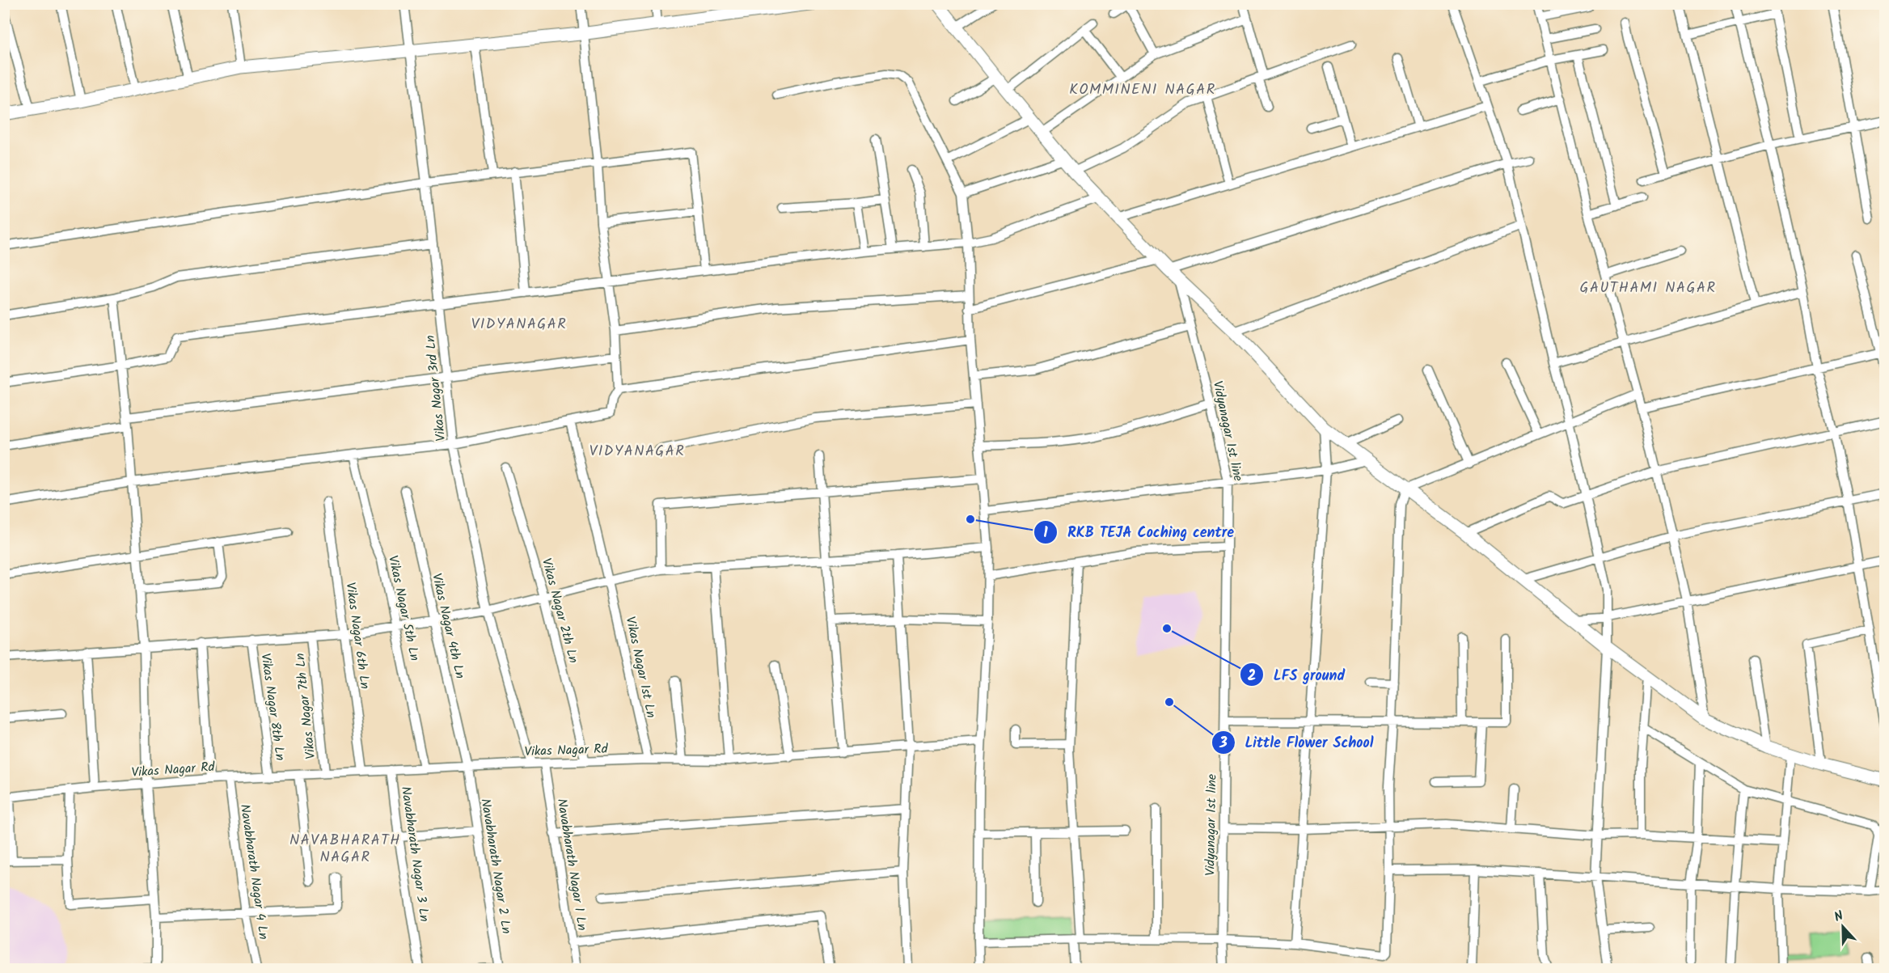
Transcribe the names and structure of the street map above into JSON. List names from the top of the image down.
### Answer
{
  "streets": {
    "street": [
      "Vikas Nagar 3rd Ln",
      "Vidyanagar 1st line",
      "Vikas Nagar 5th Ln",
      "Vikas Nagar 2th Ln",
      "Vikas Nagar 4th Ln",
      "Vikas Nagar 6th Ln",
      "Vikas Nagar 1st Ln",
      "Vikas Nagar 7th Ln",
      "Vikas Nagar 8th Ln",
      "Vikas Nagar Rd",
      "Navabharath Nagar 3 Ln",
      "Navabharath Nagar 1 Ln",
      "Navabharath Nagar 2 Ln",
      "Navabharath Nagar 4 Ln"
    ]
  },
  "crossings": [
    ["Vikas Nagar 3rd Ln", "Vikas Nagar Rd"],
    ["Vikas Nagar 5th Ln", "Vikas Nagar Rd"],
    ["Vikas Nagar 2th Ln", "Vikas Nagar Rd"],
    ["Vikas Nagar 4th Ln", "Vikas Nagar Rd"],
    ["Vikas Nagar 4th Ln", "Navabharath Nagar 2 Ln"],
    ["Vikas Nagar 6th Ln", "Vikas Nagar Rd"],
    ["Vikas Nagar 1st Ln", "Vikas Nagar Rd"],
    ["Vikas Nagar 7th Ln", "Vikas Nagar Rd"],
    ["Vikas Nagar 8th Ln", "Vikas Nagar Rd"],
    ["Vikas Nagar Rd", "Navabharath Nagar 3 Ln"],
    ["Vikas Nagar Rd", "Navabharath Nagar 1 Ln"],
    ["Vikas Nagar Rd", "Navabharath Nagar 2 Ln"],
    ["Vikas Nagar Rd", "Navabharath Nagar 4 Ln"]
  ],
  "districts": [
    "KOMMINENI NAGAR",
    "GAUTHAMI NAGAR",
    "VIDYANAGAR",
    "VIDYANAGAR",
    "NAVABHARATH NAGAR"
  ],
  "places": ["RKB TEJA Coching centre", "LFS ground", "Little Flower School"],
  "north": "top"
}
